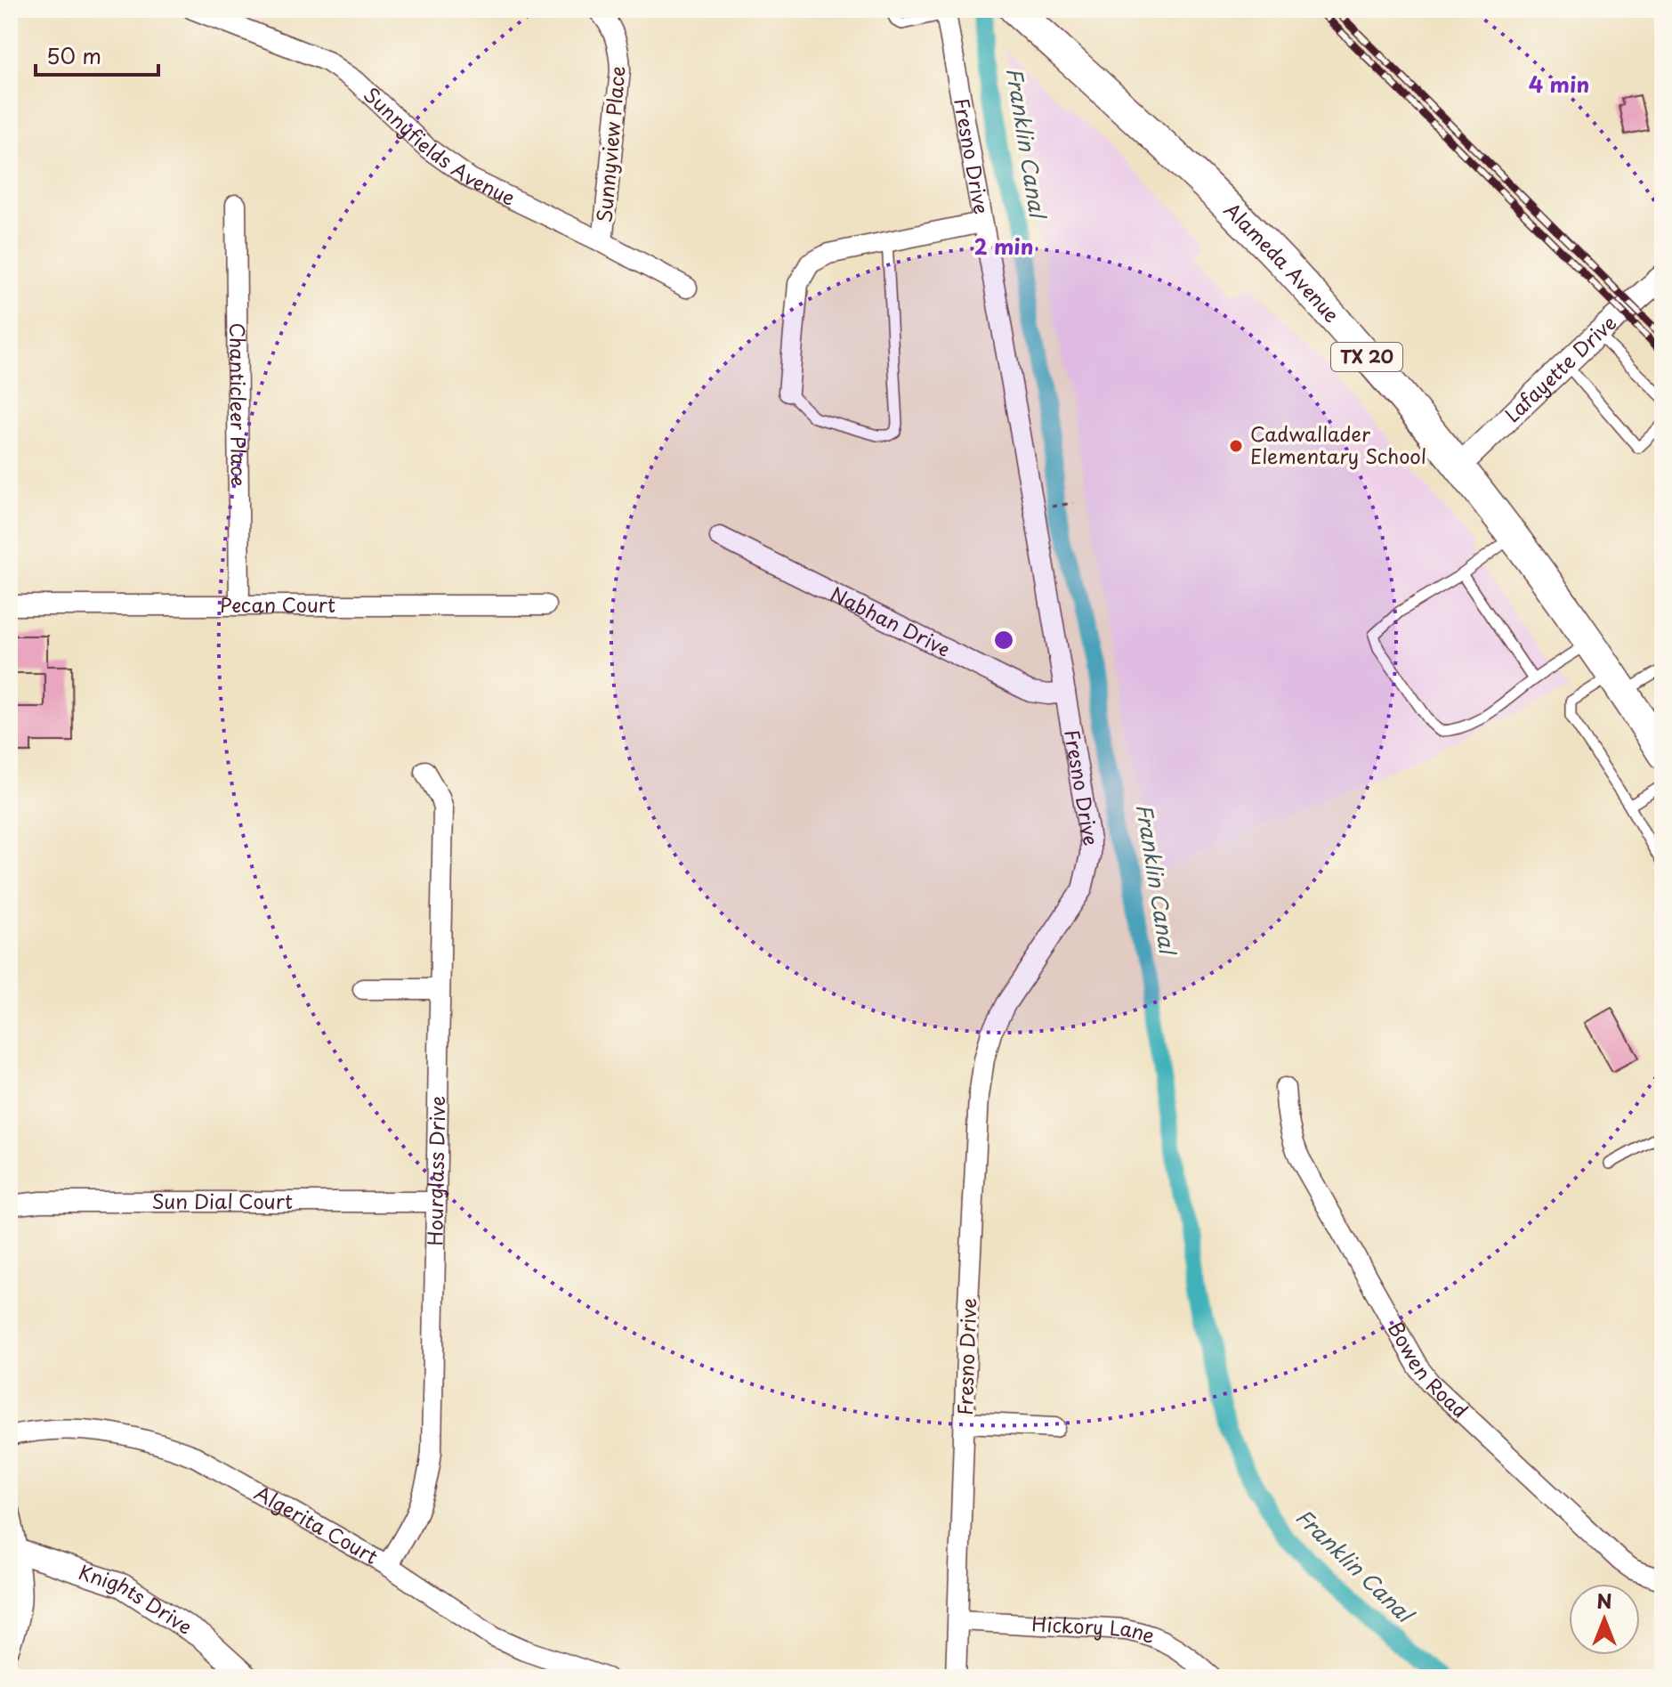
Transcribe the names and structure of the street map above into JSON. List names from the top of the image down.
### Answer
{
  "streets": {
    "main road": ["Alameda Avenue", "TX 20"],
    "street": [
      "Sunnyfields Avenue",
      "Sunnyview Place",
      "Fresno Drive",
      "Lafayette Drive",
      "Chanticleer Place",
      "Pecan Court",
      "Nabhan Drive",
      "Hourglass Drive",
      "Sun Dial Court",
      "Bowen Road",
      "Algerita Court",
      "Knights Drive",
      "Hickory Lane"
    ]
  },
  "crossings": [
    ["Sunnyfields Avenue", "Sunnyview Place"],
    ["Fresno Drive", "Nabhan Drive"],
    ["Fresno Drive", "Hickory Lane"],
    ["Alameda Avenue", "Lafayette Drive"],
    ["Chanticleer Place", "Pecan Court"],
    ["Hourglass Drive", "Sun Dial Court"],
    ["Hourglass Drive", "Algerita Court"]
  ],
  "water": ["Franklin Canal"],
  "places": ["Cadwallader Elementary School"],
  "scale_bar": "50 m",
  "north": "top",
  "rings": ["4 min", "2 min"]
}
